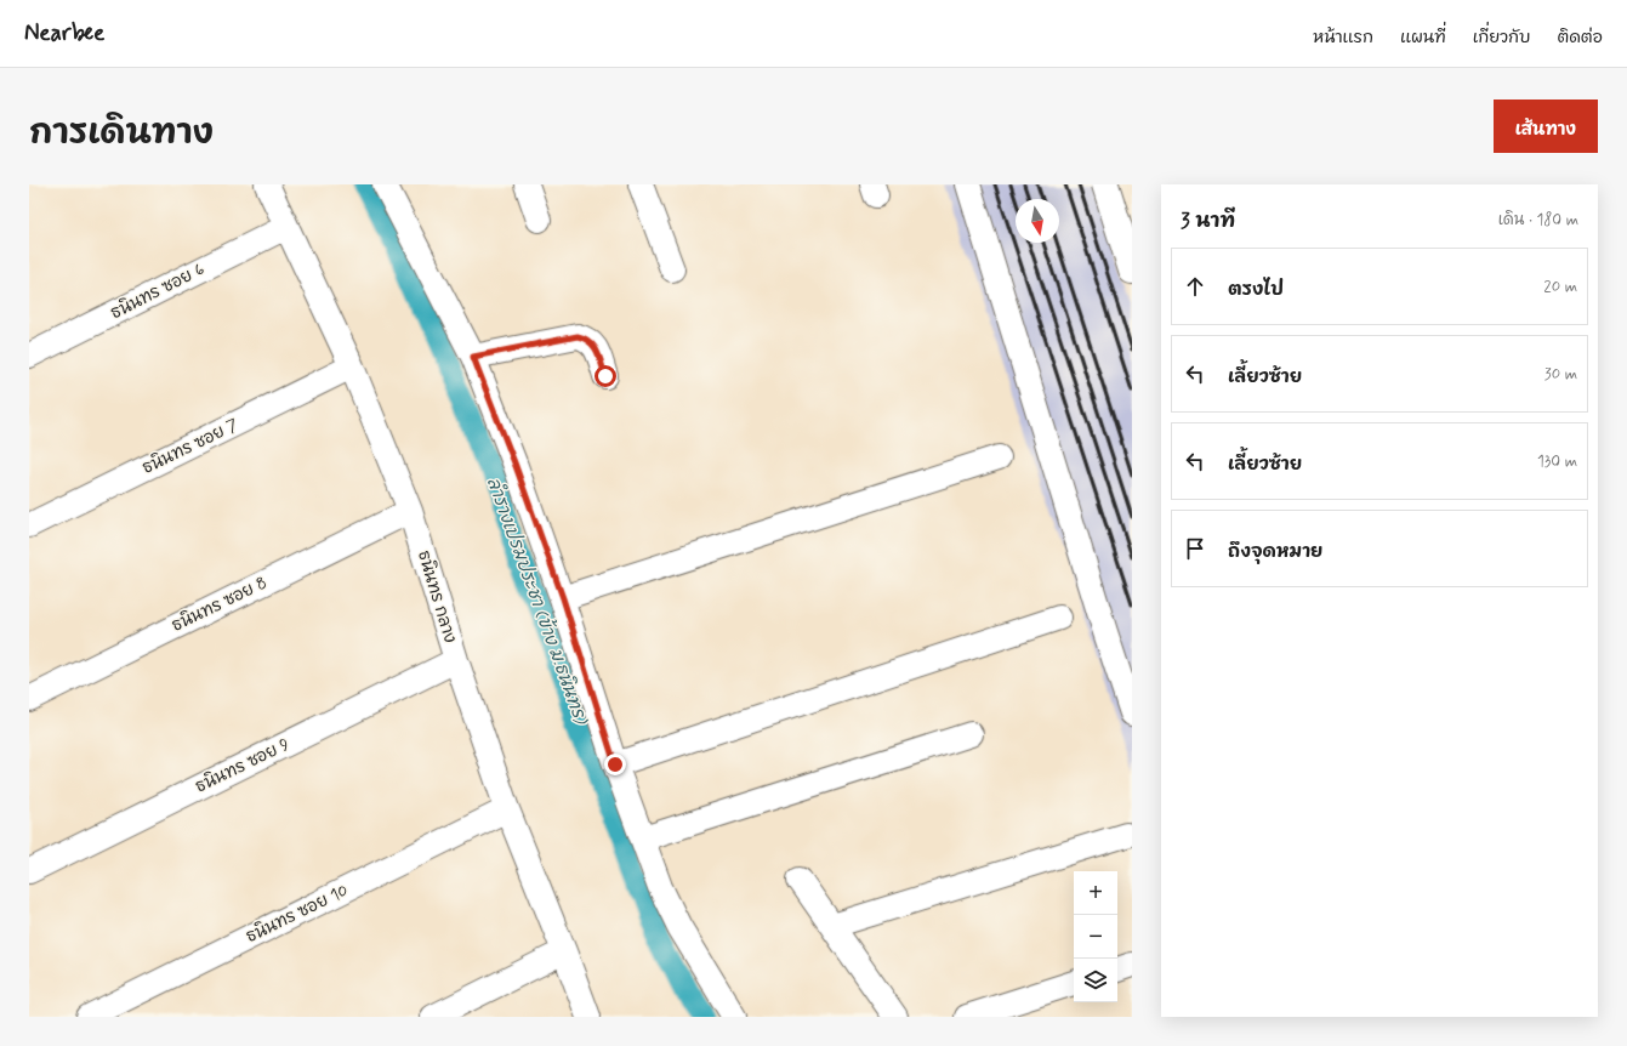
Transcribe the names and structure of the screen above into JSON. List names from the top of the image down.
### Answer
{
  "streets": {
    "street": [
      "ธนินทร ซอย 6",
      "ธนินทร ซอย 7",
      "ธนินทร กลาง",
      "ธนินทร ซอย 8",
      "ธนินทร ซอย 9",
      "ธนินทร ซอย 10"
    ]
  },
  "crossings": [
    ["ธนินทร ซอย 6", "ธนินทร กลาง"],
    ["ธนินทร ซอย 7", "ธนินทร กลาง"],
    ["ธนินทร กลาง", "ธนินทร ซอย 8"],
    ["ธนินทร กลาง", "ธนินทร ซอย 9"],
    ["ธนินทร กลาง", "ธนินทร ซอย 10"]
  ],
  "water": ["ลำรางเปรมประชา (ข้าง ม.ธนินทร)"],
  "north": "bottom",
  "page": {
    "header": "Nearbee",
    "nav": [
      "หน้าแรก",
      "แผนที่",
      "เกี่ยวกับ",
      "ติดต่อ"
    ],
    "title": "การเดินทาง",
    "buttons": "เส้นทาง",
    "heading": ["3 นาที", "เดิน · 180 m"],
    "list": [
      ["ตรงไป", "20 m"],
      ["เลี้ยวซ้าย", "30 m"],
      ["เลี้ยวซ้าย", "130 m"],
      "ถึงจุดหมาย"
    ],
    "map_buttons": ["+", "−"]
  }
}
